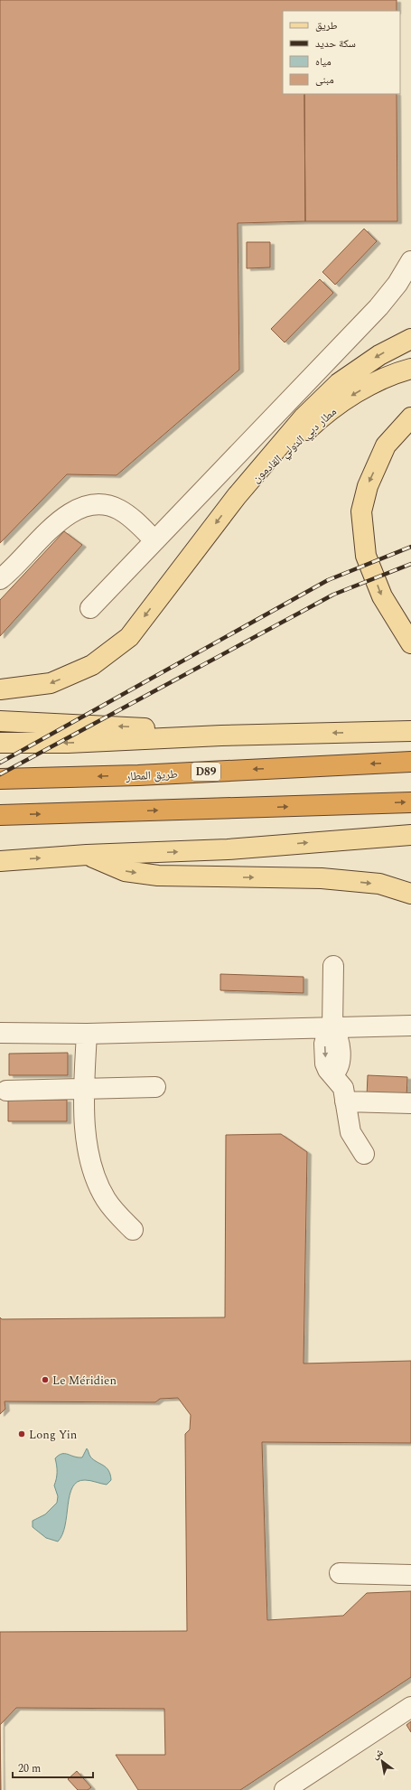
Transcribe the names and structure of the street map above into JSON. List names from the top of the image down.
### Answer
{
  "streets": {
    "highway": ["D89", "طريق المطار"],
    "main road": ["مطار دبي الدولي القادمون"]
  },
  "places": ["Le Méridien", "Long Yin"],
  "legend": [
    "طريق",
    "سكة حديد",
    "مياه",
    "مبنى"
  ],
  "scale_bar": "20 m",
  "north": "top left"
}
